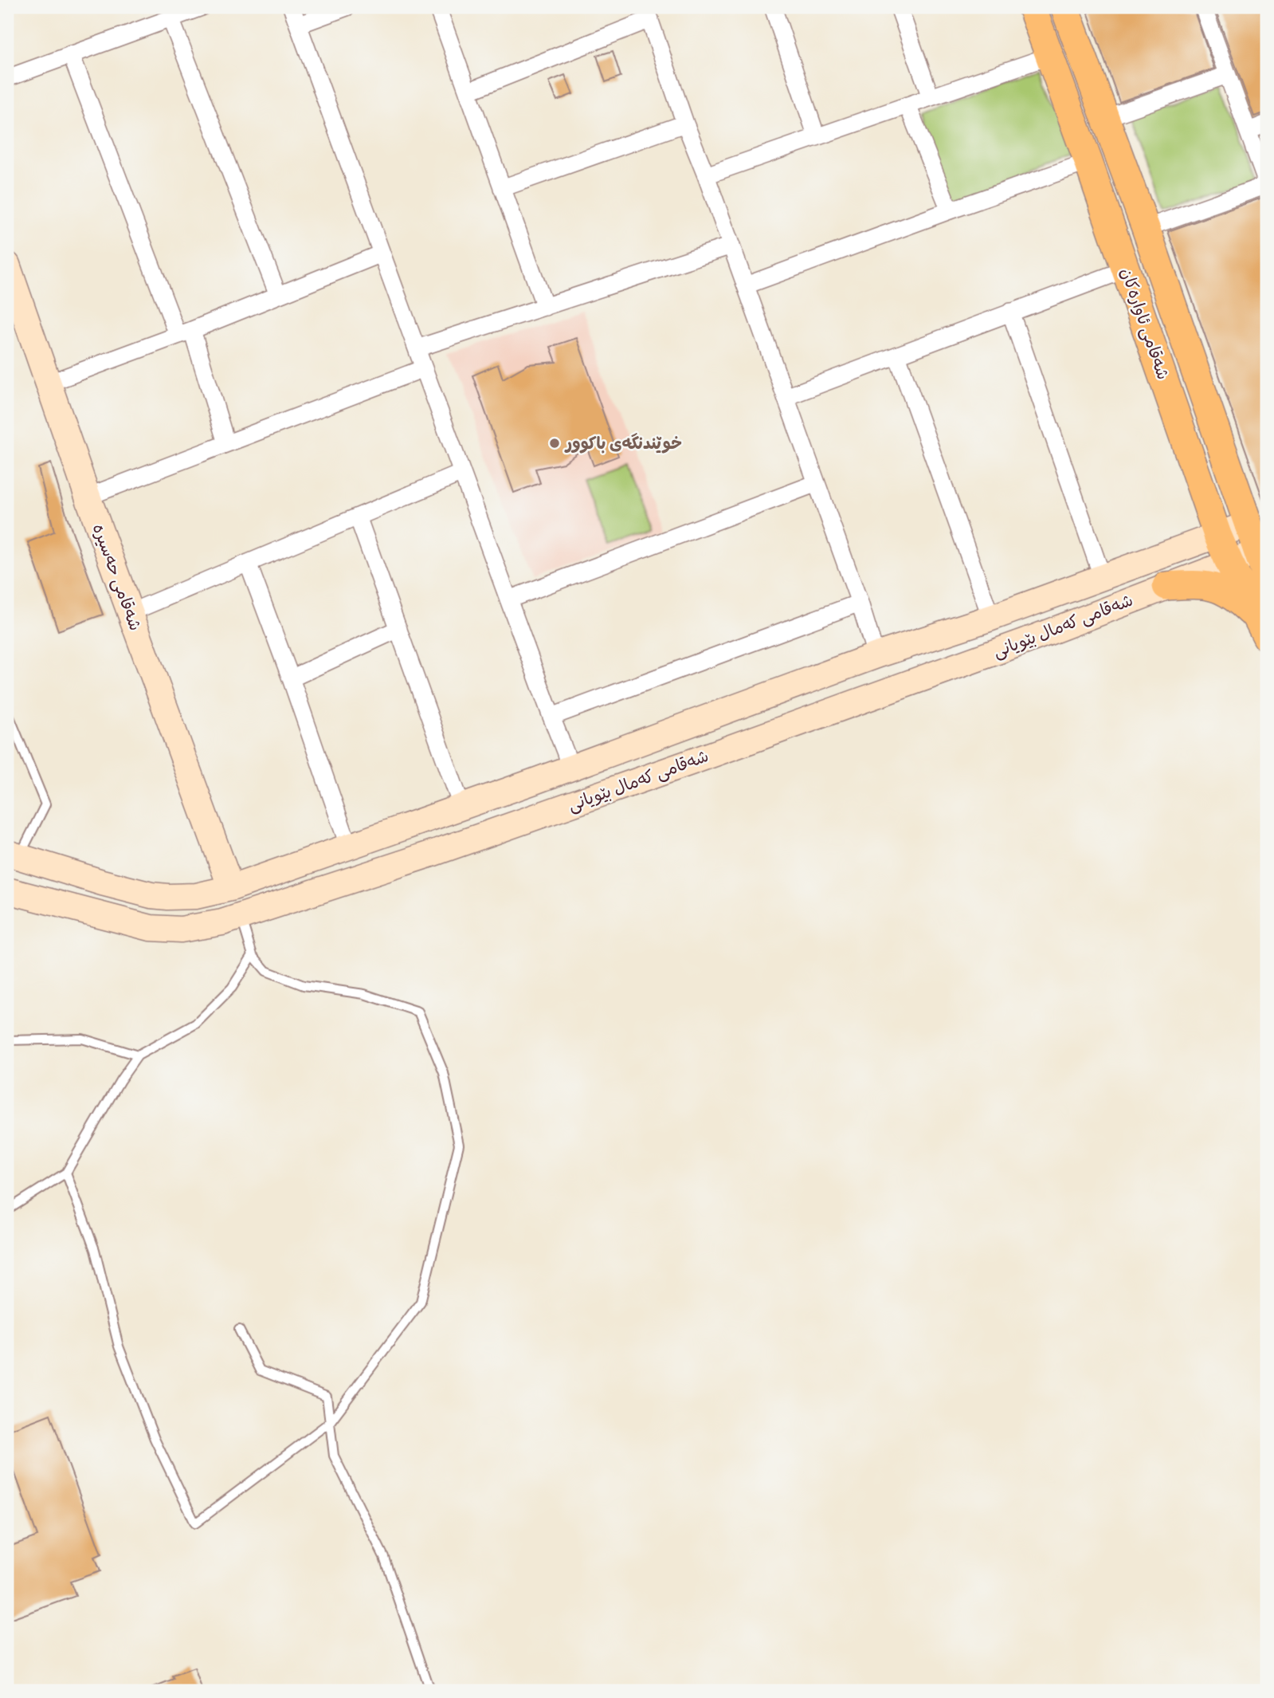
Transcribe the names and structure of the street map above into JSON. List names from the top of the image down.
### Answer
{
  "streets": {
    "main road": ["شەقامی ئاوارەکان", "شەقامی حەسیرە", "شەقامی کەمال بێویانی"]
  },
  "crossings": [
    ["شەقامی ئاوارەکان", "شەقامی کەمال بێویانی"],
    ["شەقامی حەسیرە", "شەقامی کەمال بێویانی"]
  ],
  "places": ["خوێندنگەی باکوور"]
}
